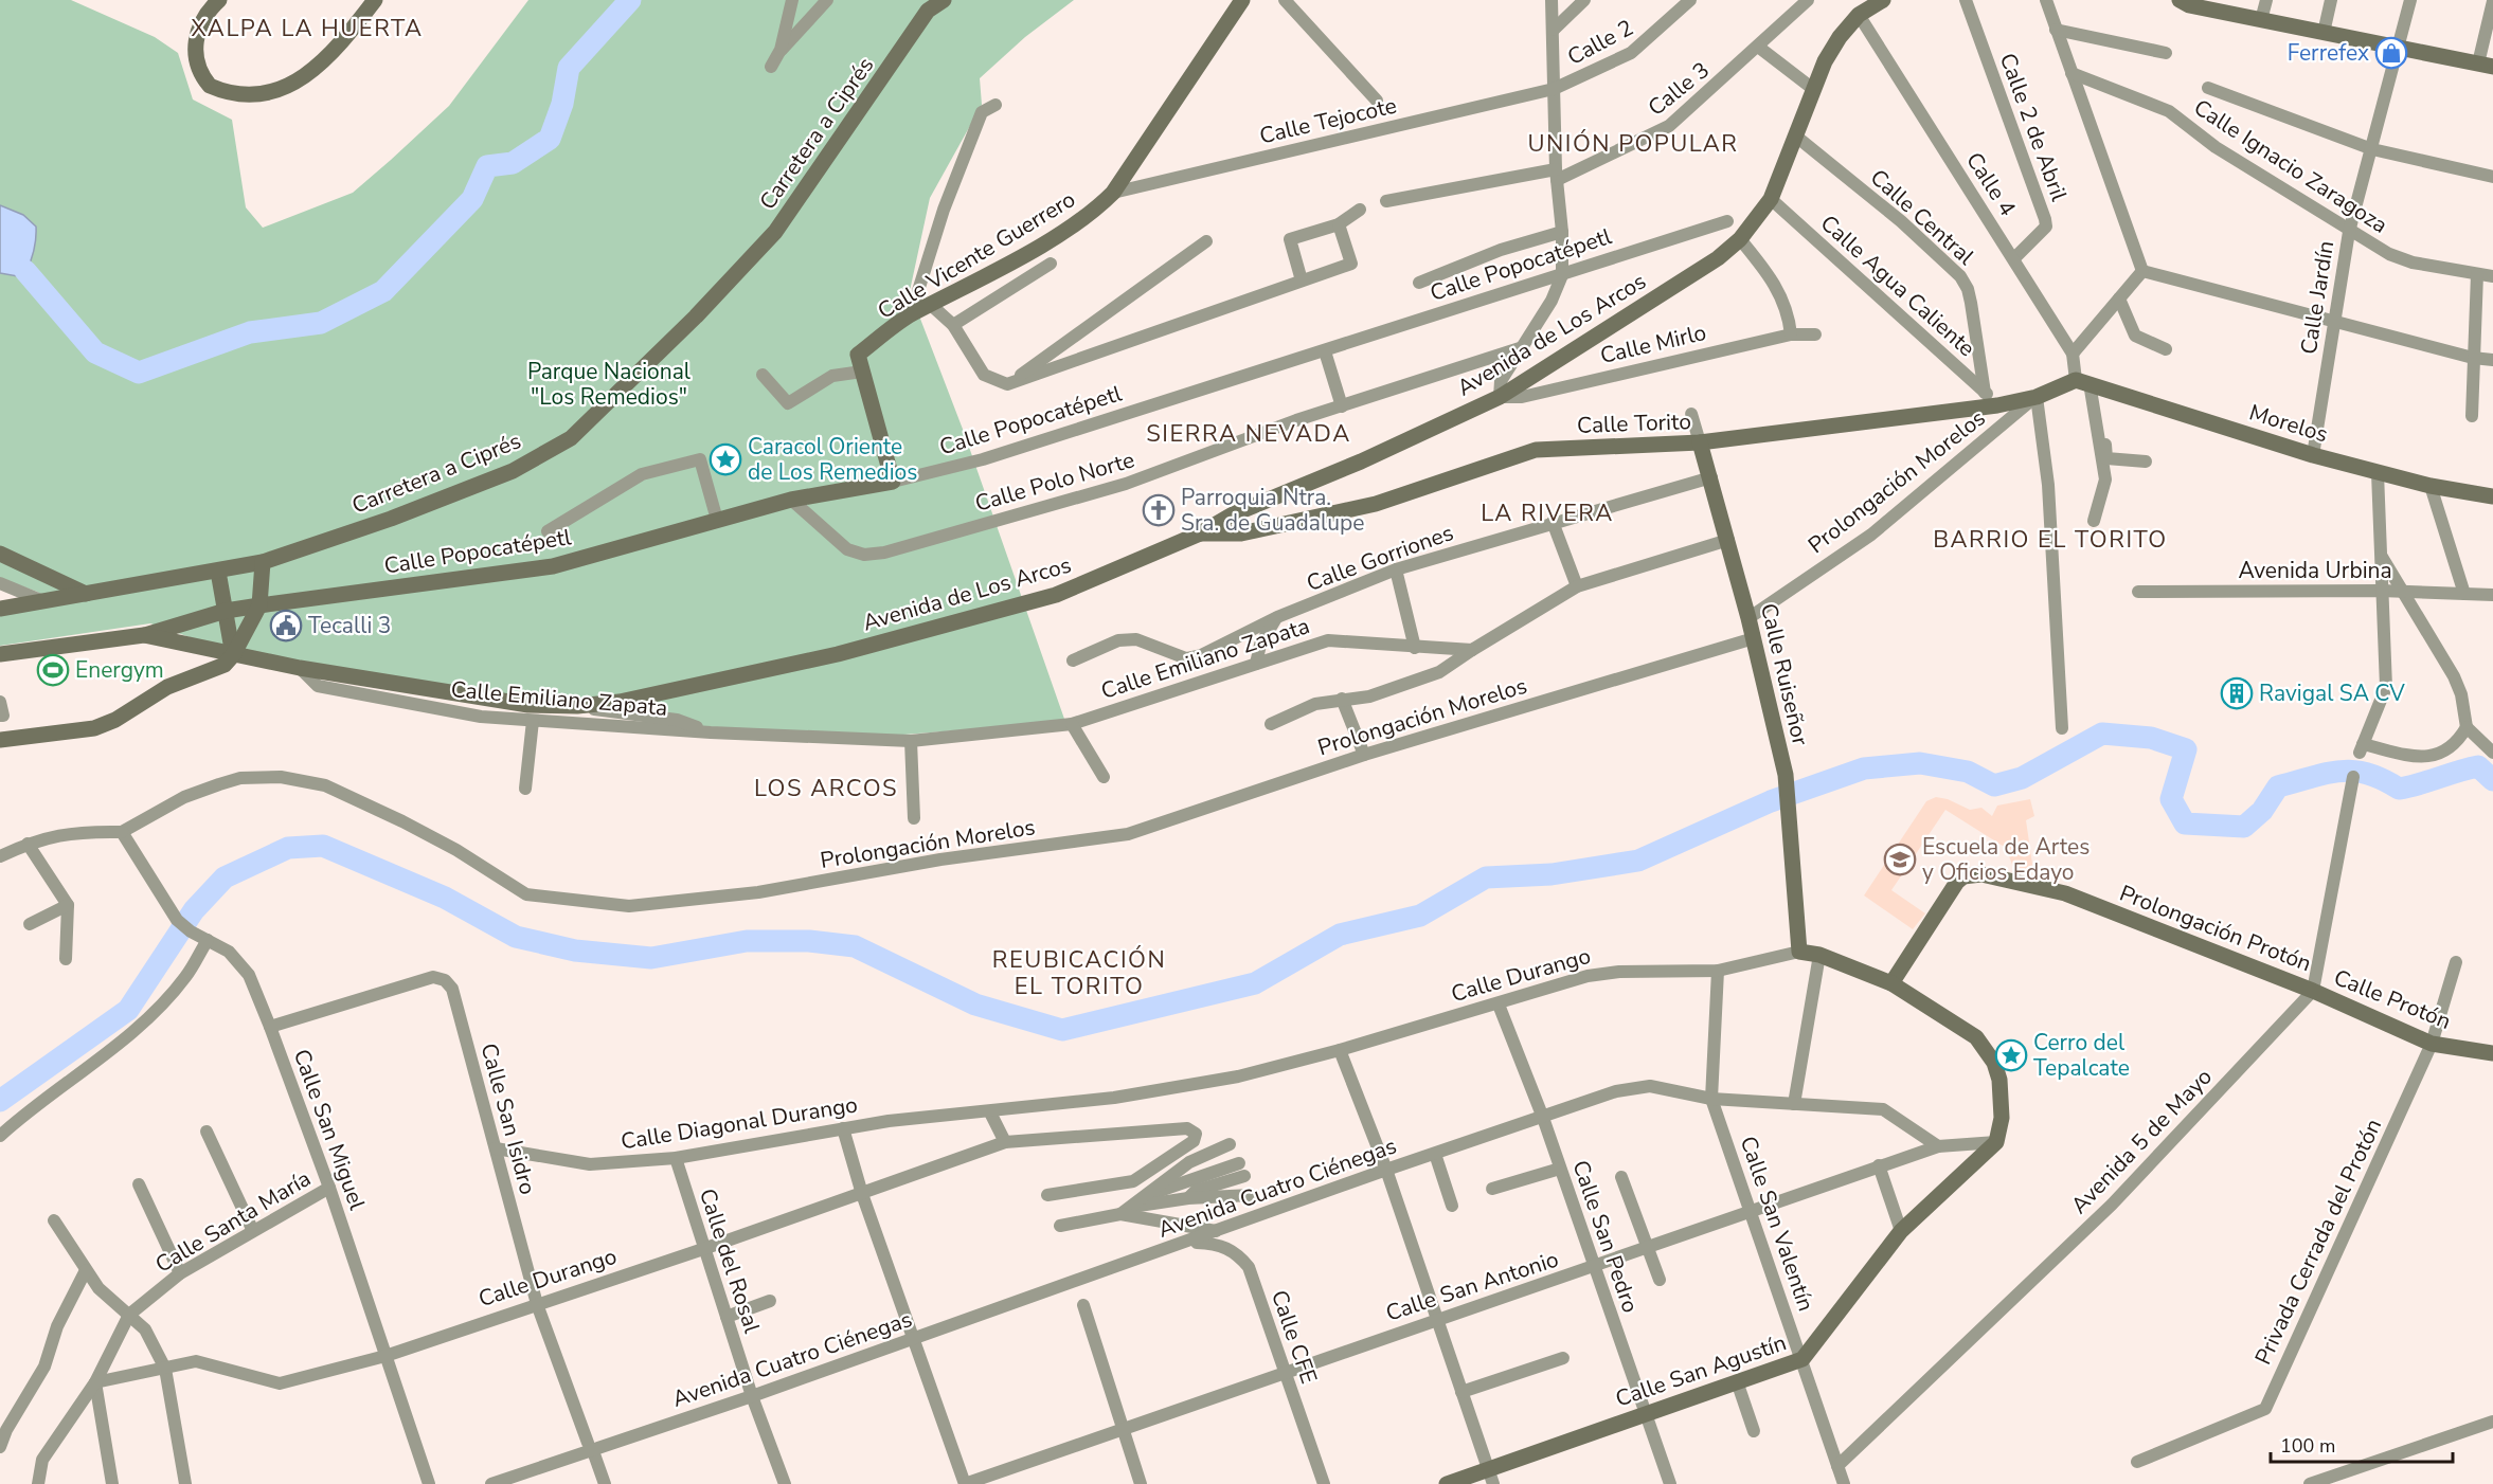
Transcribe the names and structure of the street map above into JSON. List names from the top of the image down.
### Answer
{
  "streets": {
    "main road": [
      "Carretera a Ciprés",
      "Calle Vicente Guerrero",
      "Calle Popocatépetl",
      "Avenida de Los Arcos",
      "Calle Torito",
      "Morelos",
      "Calle Ruiseñor",
      "Prolongación Protón",
      "Calle Durango",
      "Calle Protón",
      "Calle San Agustín"
    ],
    "street": [
      "Calle 2",
      "Calle 3",
      "Calle Tejocote",
      "Calle 2 de Abril",
      "Calle Ignacio Zaragoza",
      "Calle 4",
      "Calle Central",
      "Calle Agua Caliente",
      "Calle Jardín",
      "Calle Mirlo",
      "Calle Polo Norte",
      "Prolongación Morelos",
      "Calle Gorriones",
      "Avenida Urbina",
      "Calle Emiliano Zapata",
      "Calle San Isidro",
      "Calle Diagonal Durango",
      "Calle San Miguel",
      "Avenida 5 de Mayo",
      "Avenida Cuatro Ciénegas",
      "Calle Santa María",
      "Calle San Valentín",
      "Calle San Pedro",
      "Privada Cerrada del Protón",
      "Calle del Rosal",
      "Calle San Antonio",
      "Calle CFE"
    ]
  },
  "crossings": [
    ["Calle 2", "Calle Tejocote"],
    ["Calle Tejocote", "Calle Vicente Guerrero"],
    ["Calle 2 de Abril", "Calle 4"],
    ["Calle Ignacio Zaragoza", "Calle Jardín"],
    ["Calle 4", "Avenida de Los Arcos"],
    ["Calle 4", "Calle Torito"],
    ["Calle 4", "Morelos"],
    ["Calle Central", "Calle Agua Caliente"],
    ["Calle Central", "Avenida de Los Arcos"],
    ["Calle Popocatépetl", "Avenida de Los Arcos"],
    ["Calle Popocatépetl", "Calle Polo Norte"],
    ["Calle Agua Caliente", "Avenida de Los Arcos"],
    ["Calle Agua Caliente", "Calle Torito"],
    ["Calle Jardín", "Morelos"],
    ["Avenida de Los Arcos", "Calle Mirlo"],
    ["Avenida de Los Arcos", "Calle Torito"],
    ["Avenida de Los Arcos", "Calle Emiliano Zapata"],
    ["Calle Torito", "Morelos"],
    ["Calle Torito", "Prolongación Morelos"],
    ["Calle Torito", "Calle Ruiseñor"],
    ["Prolongación Morelos", "Calle Ruiseñor"],
    ["Prolongación Morelos", "Calle San Miguel"],
    ["Calle Gorriones", "Calle Ruiseñor"],
    ["Calle Ruiseñor", "Calle Durango"],
    ["Prolongación Protón", "Calle Durango"],
    ["Prolongación Protón", "Calle Protón"],
    ["Prolongación Protón", "Avenida 5 de Mayo"],
    ["Calle Durango", "Calle San Isidro"],
    ["Calle Durango", "Calle Diagonal Durango"],
    ["Calle Durango", "Calle San Miguel"],
    ["Calle Durango", "Calle San Valentín"],
    ["Calle Durango", "Calle San Pedro"],
    ["Calle Durango", "Calle del Rosal"],
    ["Calle Durango", "Calle San Antonio"],
    ["Calle Durango", "Calle San Agustín"],
    ["Calle Protón", "Avenida 5 de Mayo"],
    ["Calle Protón", "Privada Cerrada del Protón"],
    ["Calle San Isidro", "Calle Diagonal Durango"],
    ["Calle San Isidro", "Calle San Miguel"],
    ["Calle San Isidro", "Avenida Cuatro Ciénegas"],
    ["Calle Diagonal Durango", "Calle del Rosal"],
    ["Calle San Miguel", "Calle Santa María"],
    ["Avenida 5 de Mayo", "Calle San Valentín"],
    ["Avenida Cuatro Ciénegas", "Calle San Valentín"],
    ["Avenida Cuatro Ciénegas", "Calle San Pedro"],
    ["Avenida Cuatro Ciénegas", "Calle del Rosal"],
    ["Avenida Cuatro Ciénegas", "Calle San Antonio"],
    ["Avenida Cuatro Ciénegas", "Calle CFE"],
    ["Calle San Valentín", "Calle San Antonio"],
    ["Calle San Valentín", "Calle San Agustín"],
    ["Calle San Pedro", "Calle San Antonio"],
    ["Calle San Pedro", "Calle San Agustín"],
    ["Calle San Antonio", "Calle CFE"],
    ["Calle San Antonio", "Calle San Agustín"]
  ],
  "districts": [
    "XALPA LA HUERTA",
    "UNIÓN POPULAR",
    "SIERRA NEVADA",
    "LA RIVERA",
    "BARRIO EL TORITO",
    "LOS ARCOS",
    "REUBICACIÓN EL TORITO"
  ],
  "parks": ["Parque Nacional \"Los Remedios\""],
  "places": {
    "shop": ["Ferrefex"],
    "place": ["Caracol Oriente de Los Remedios", "Cerro del Tepalcate"],
    "church": ["Parroquia Ntra. Sra. de Guadalupe"],
    "public building": ["Tecalli 3"],
    "sports": ["Energym"],
    "building": ["Ravigal SA CV"],
    "school or university": ["Escuela de Artes y Oficios Edayo"]
  },
  "scale_bar": "100 m"
}
